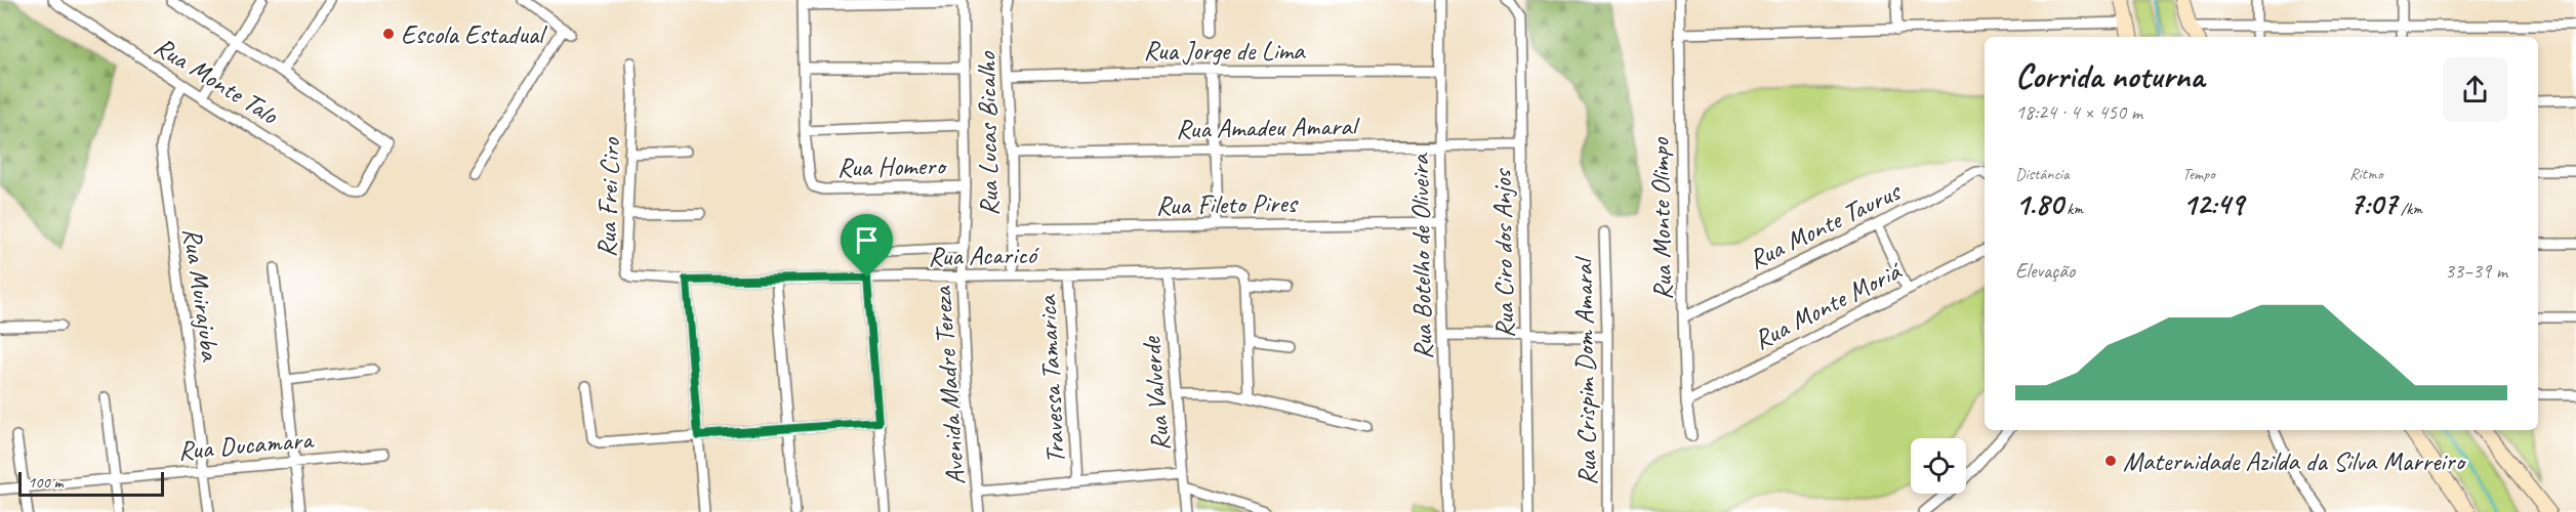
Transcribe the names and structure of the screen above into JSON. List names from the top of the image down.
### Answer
{
  "streets": {
    "street": [
      "Rua Jorge de Lima",
      "Rua Monte Talo",
      "Rua Amadeu Amaral",
      "Rua Lucas Bicalho",
      "Rua Homero",
      "Rua Frei Ciro",
      "Rua Fileto Pires",
      "Rua Monte Olimpo",
      "Rua Monte Taurus",
      "Rua Ciro dos Anjos",
      "Rua Acaricó",
      "Rua Botelho de Oliveira",
      "Rua Muirajuba",
      "Rua Monte Moriá",
      "Rua Crispim Dom Amaral",
      "Travessa Tamarica",
      "Avenida Madre Tereza",
      "Rua Valverde",
      "Rua Ducamara"
    ]
  },
  "crossings": [
    ["Rua Jorge de Lima", "Rua Lucas Bicalho"],
    ["Rua Jorge de Lima", "Rua Botelho de Oliveira"],
    ["Rua Monte Talo", "Rua Muirajuba"],
    ["Rua Amadeu Amaral", "Rua Lucas Bicalho"],
    ["Rua Amadeu Amaral", "Rua Ciro dos Anjos"],
    ["Rua Amadeu Amaral", "Rua Botelho de Oliveira"],
    ["Rua Lucas Bicalho", "Rua Fileto Pires"],
    ["Rua Homero", "Avenida Madre Tereza"],
    ["Rua Frei Ciro", "Rua Acaricó"],
    ["Rua Fileto Pires", "Rua Botelho de Oliveira"],
    ["Rua Monte Olimpo", "Rua Monte Taurus"],
    ["Rua Monte Olimpo", "Rua Monte Moriá"],
    ["Rua Acaricó", "Travessa Tamarica"],
    ["Rua Acaricó", "Avenida Madre Tereza"],
    ["Rua Acaricó", "Rua Valverde"],
    ["Rua Muirajuba", "Rua Ducamara"]
  ],
  "places": ["Escola Estadual", "Maternidade Azilda da Silva Marreiro"],
  "scale_bar": "100 m",
  "page": {
    "heading": ["Corrida noturna", "18:24 · 4 × 450 m"],
    "stats": [
      ["Distância", "1.80 km"],
      ["Tempo", "12:49"],
      ["Ritmo", "7:07 /km"]
    ],
    "chart": ["Elevação", "33–39 m"],
    "scale": "100 m"
  }
}
